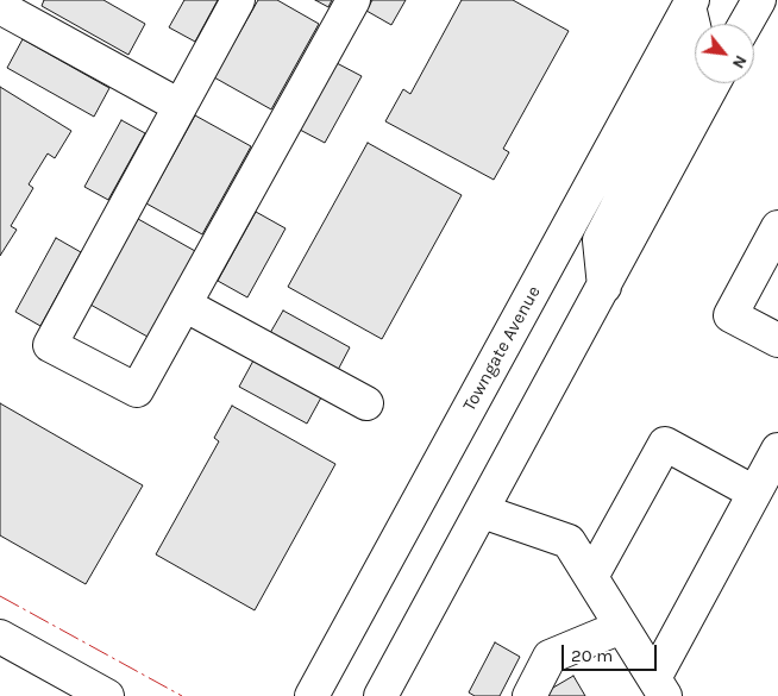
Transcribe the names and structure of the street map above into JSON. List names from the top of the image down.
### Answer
{
  "streets": {
    "main road": ["Towngate Avenue"]
  },
  "scale_bar": "20 m",
  "north": "bottom right"
}
